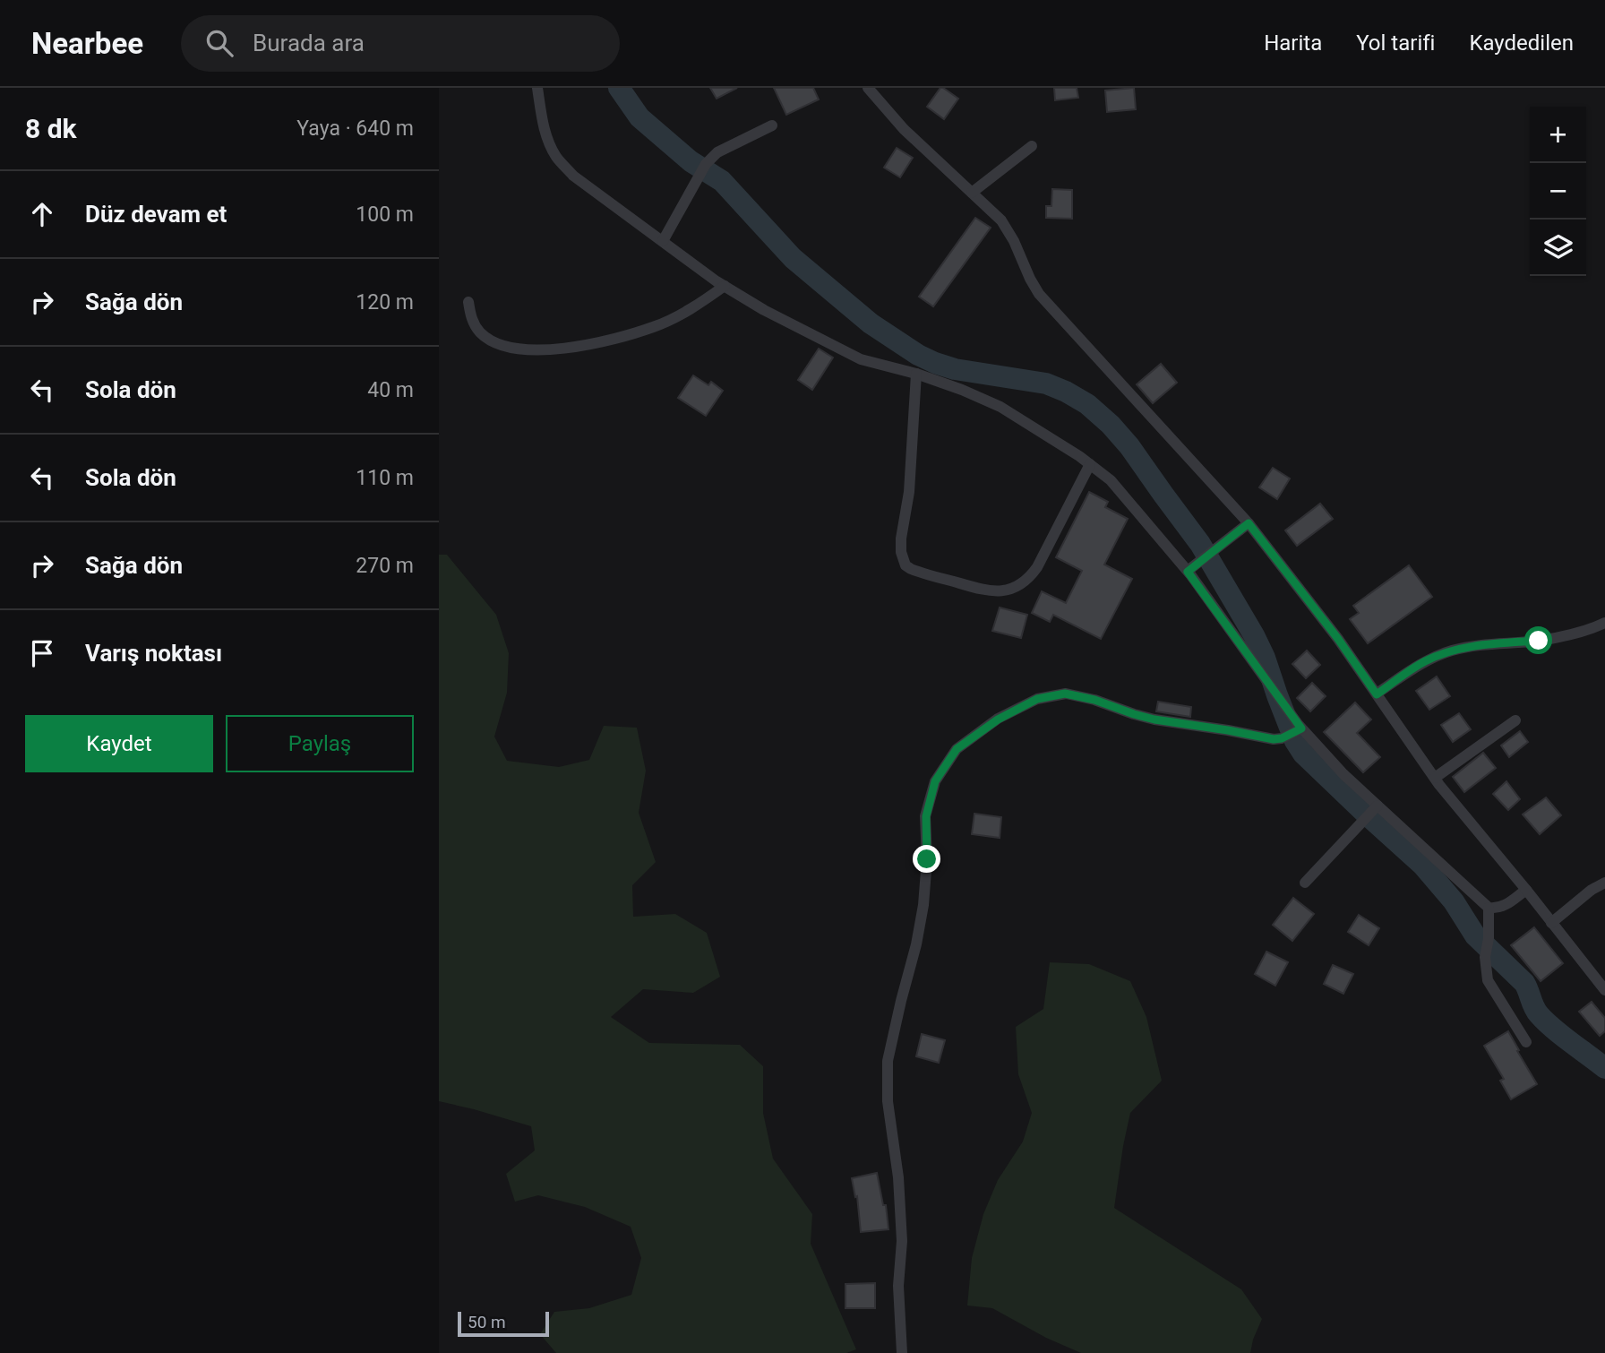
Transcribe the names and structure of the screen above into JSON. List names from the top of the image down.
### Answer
{
  "scale_bar": "50 m",
  "page": {
    "header": "Nearbee",
    "search": "Burada ara",
    "nav": ["Harita", "Yol tarifi", "Kaydedilen"],
    "heading": ["8 dk", "Yaya · 640 m"],
    "map_buttons": ["+", "−"],
    "list": [
      ["Düz devam et", "100 m"],
      ["Sağa dön", "120 m"],
      ["Sola dön", "40 m"],
      ["Sola dön", "110 m"],
      ["Sağa dön", "270 m"],
      "Varış noktası"
    ],
    "buttons": ["Kaydet", "Paylaş"],
    "scale": "50 m"
  }
}
